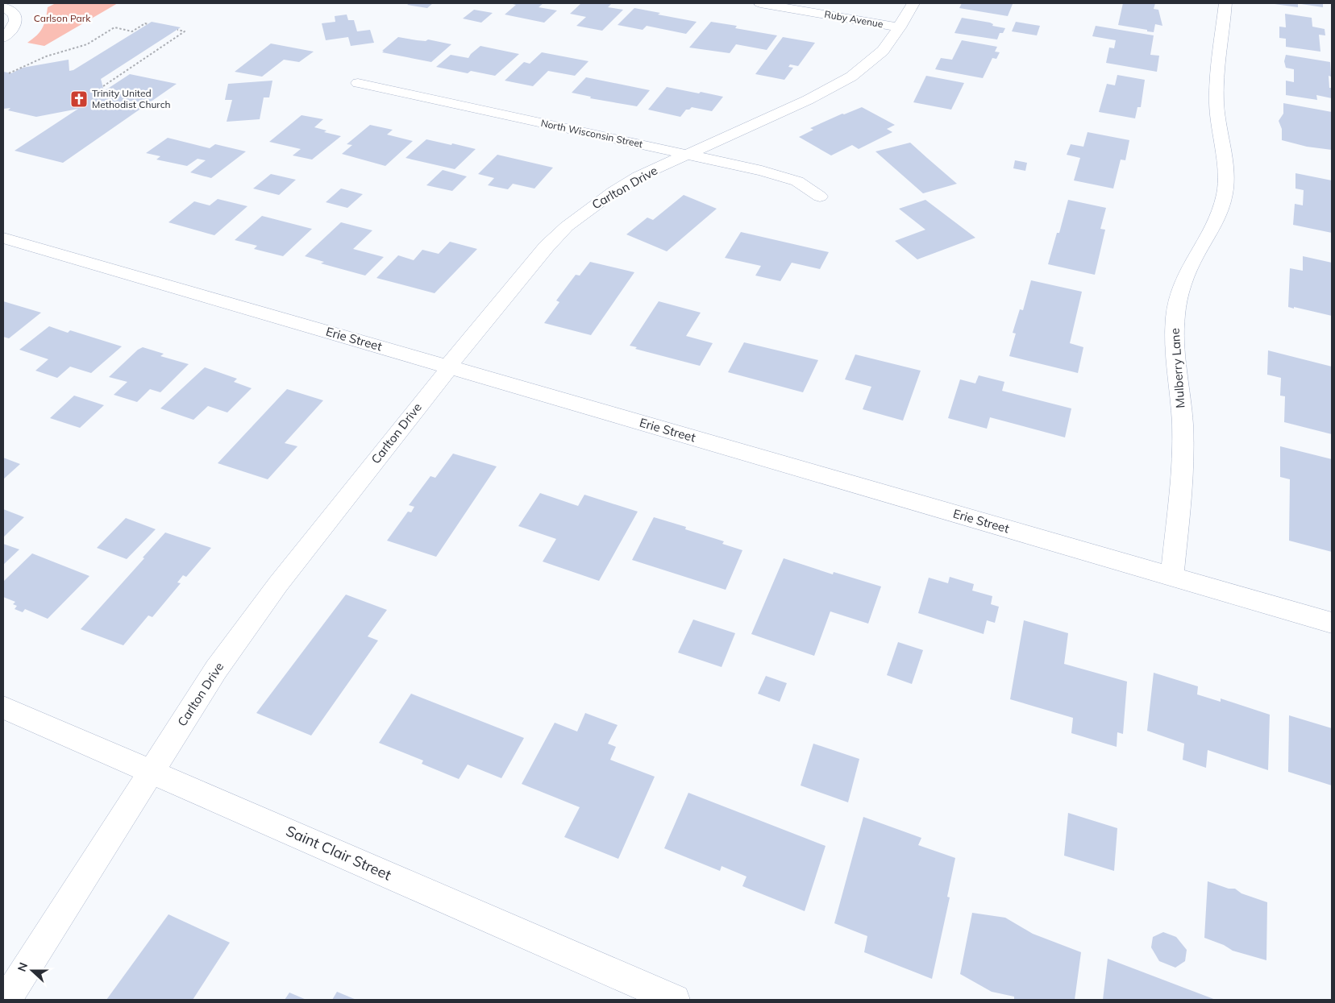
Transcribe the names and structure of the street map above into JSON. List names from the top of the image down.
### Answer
{
  "streets": {
    "street": [
      "Ruby Avenue",
      "North Wisconsin Street",
      "Carlton Drive",
      "Erie Street",
      "Mulberry Lane",
      "Saint Clair Street"
    ]
  },
  "crossings": [
    ["Ruby Avenue", "Carlton Drive"],
    ["North Wisconsin Street", "Carlton Drive"],
    ["Carlton Drive", "Erie Street"],
    ["Carlton Drive", "Saint Clair Street"],
    ["Erie Street", "Mulberry Lane"]
  ],
  "parks": ["Carlson Park"],
  "places": {
    "church": ["Trinity United Methodist Church"]
  },
  "north": "left"
}
